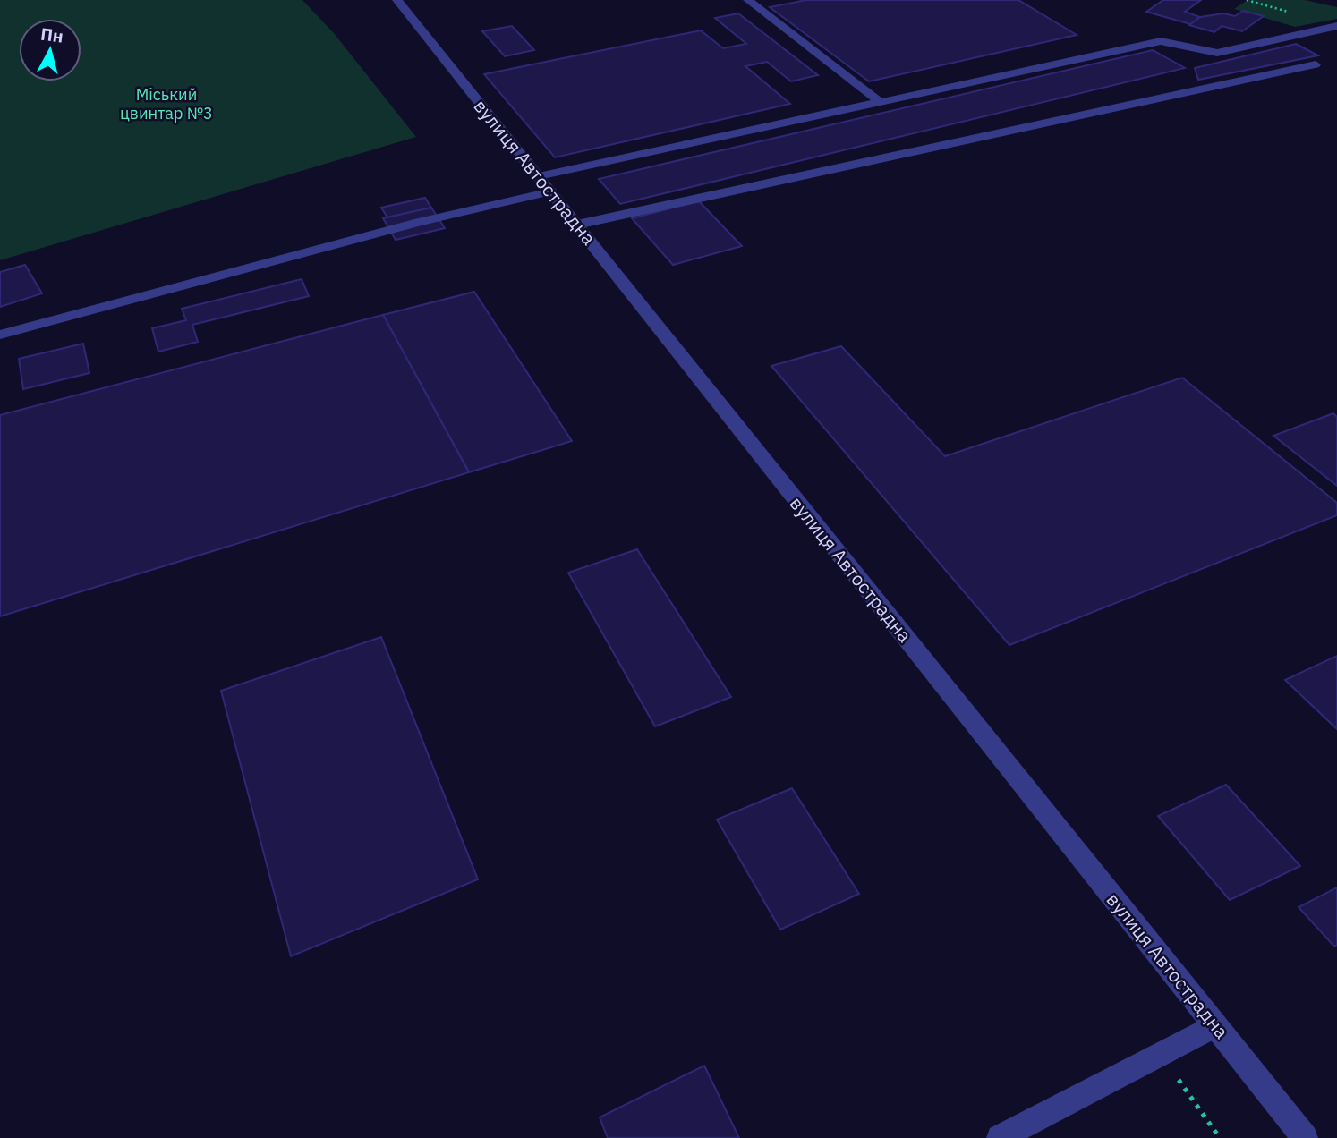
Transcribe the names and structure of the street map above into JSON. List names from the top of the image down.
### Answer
{
  "streets": {
    "street": ["вулиця Автострадна"]
  },
  "parks": ["Міський цвинтар №3"],
  "north": "top"
}
